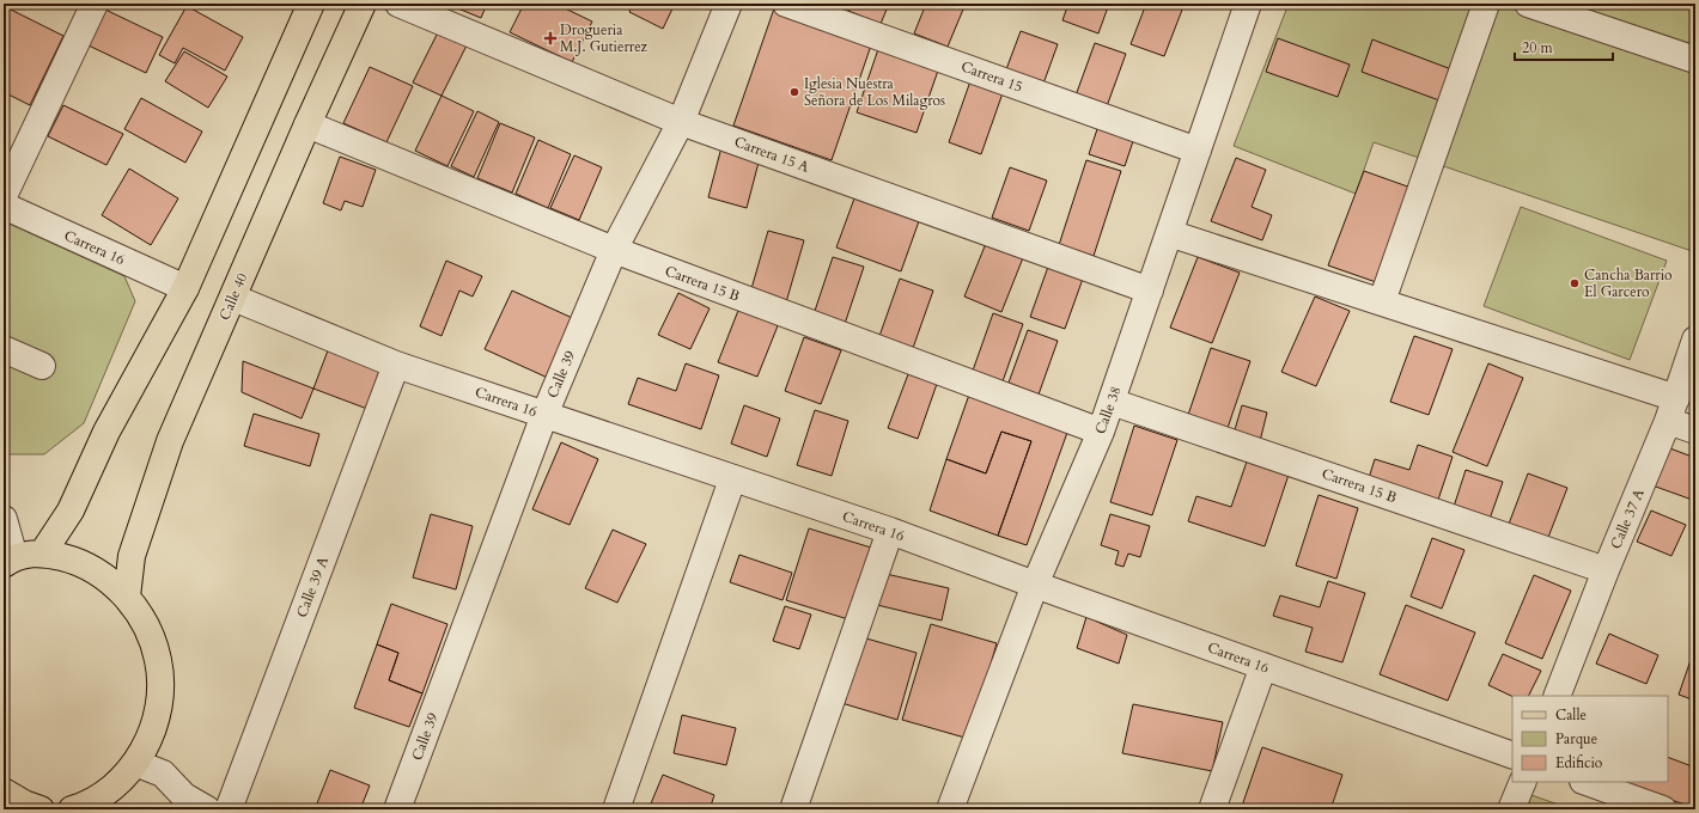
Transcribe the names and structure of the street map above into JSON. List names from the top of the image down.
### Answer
{
  "streets": {
    "main road": ["Calle 40"],
    "street": [
      "Carrera 15",
      "Carrera 15 A",
      "Carrera 16",
      "Carrera 15 B",
      "Calle 39",
      "Calle 38",
      "Calle 37 A",
      "Calle 39 A"
    ]
  },
  "crossings": [
    ["Carrera 15", "Calle 38"],
    ["Carrera 15 A", "Calle 39"],
    ["Carrera 15 A", "Calle 38"],
    ["Carrera 16", "Calle 40"],
    ["Carrera 16", "Calle 39"],
    ["Carrera 16", "Calle 38"],
    ["Carrera 16", "Calle 39 A"],
    ["Carrera 15 B", "Calle 40"],
    ["Carrera 15 B", "Calle 39"],
    ["Carrera 15 B", "Calle 38"],
    ["Carrera 15 B", "Calle 37 A"]
  ],
  "places": {
    "health": ["Drogueria M.J. Gutierrez"],
    "other": ["Iglesia Nuestra Señora de Los Milagros", "Cancha Barrio El Garcero"]
  },
  "legend": ["Calle", "Parque", "Edificio"],
  "scale_bar": "20 m"
}
